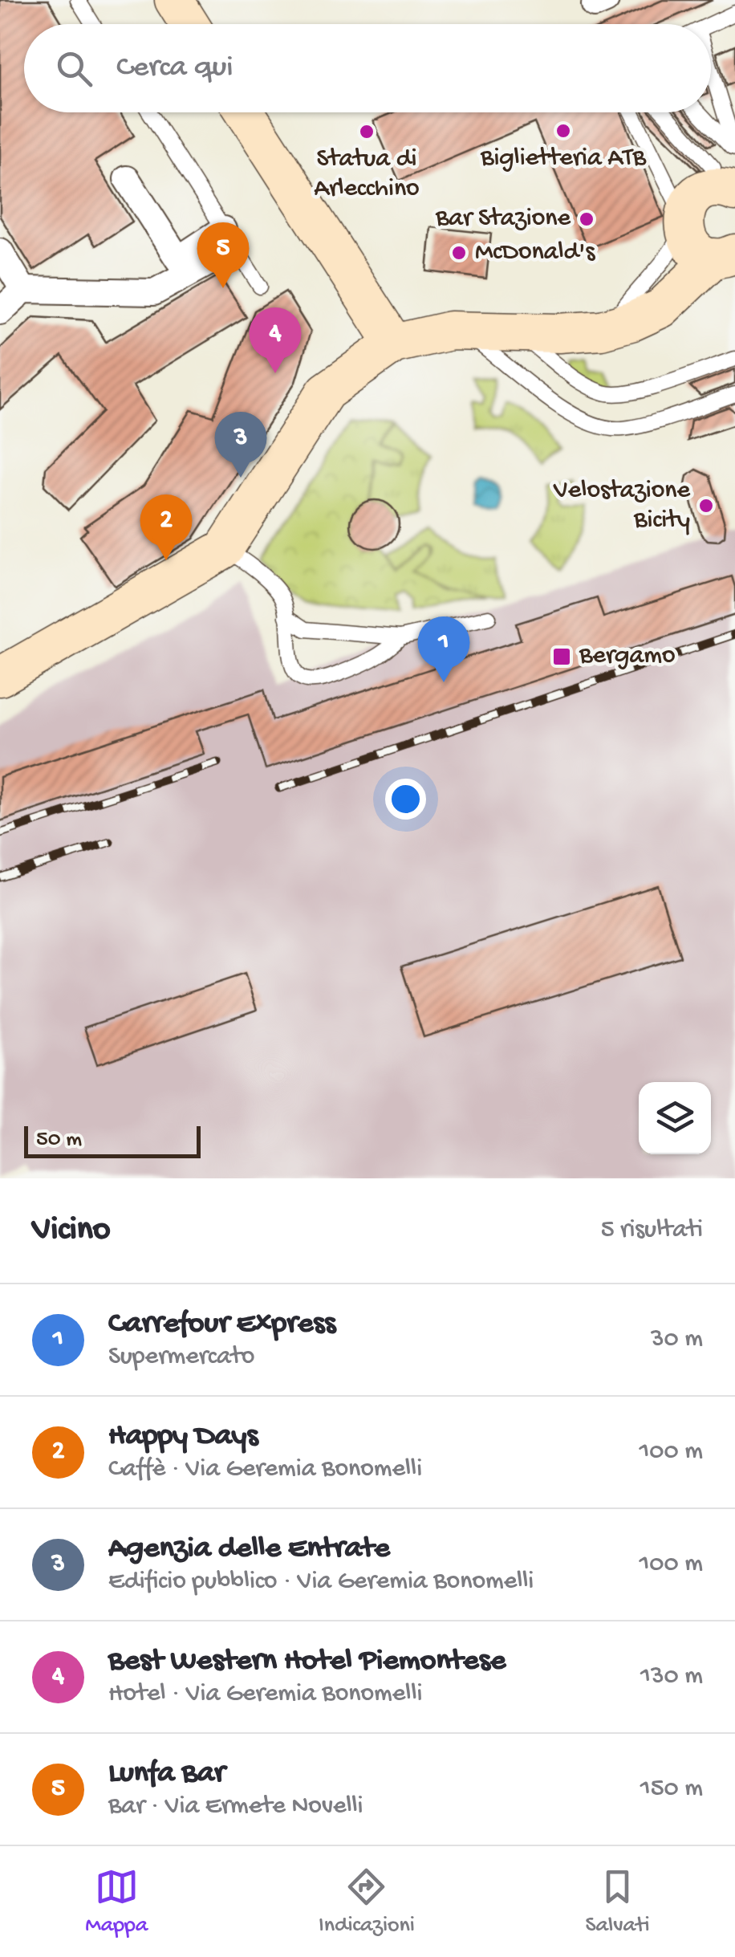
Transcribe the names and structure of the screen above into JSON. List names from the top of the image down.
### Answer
{
  "places": {
    "other": [
      "Biglietteria ATB",
      "Statua di Arlecchino",
      "Bar Stazione",
      "McDonald's",
      "Velostazione Bicity"
    ],
    "transit": ["Bergamo"]
  },
  "scale_bar": "50 m",
  "page": {
    "search": "Cerca qui",
    "pins": [
      "5",
      "4",
      "3",
      "2",
      "1"
    ],
    "scale": "50 m",
    "heading": ["Vicino", "5 risultati"],
    "list": [
      {
        "mark": "1",
        "name": "Carrefour Express",
        "note": "Supermercato",
        "value": "30 m"
      },
      {
        "mark": "2",
        "name": "Happy Days",
        "note": "Caffè · Via Geremia Bonomelli",
        "value": "100 m"
      },
      {
        "mark": "3",
        "name": "Agenzia delle Entrate",
        "note": "Edificio pubblico · Via Geremia Bonomelli",
        "value": "100 m"
      },
      {
        "mark": "4",
        "name": "Best Western Hotel Piemontese",
        "note": "Hotel · Via Geremia Bonomelli",
        "value": "130 m"
      },
      {
        "mark": "5",
        "name": "Lunfa Bar",
        "note": "Bar · Via Ermete Novelli",
        "value": "150 m"
      }
    ],
    "nav": ["Mappa", "Indicazioni", "Salvati"]
  }
}
